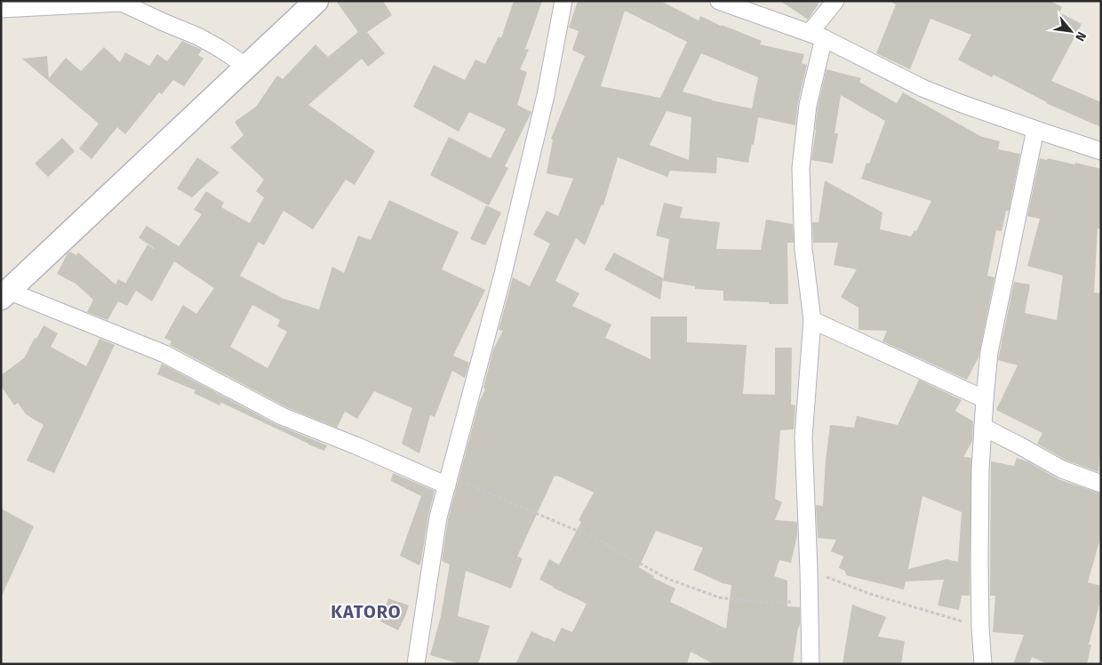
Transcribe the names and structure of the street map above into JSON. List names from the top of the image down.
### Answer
{
  "districts": ["KATORO"],
  "north": "bottom right"
}
